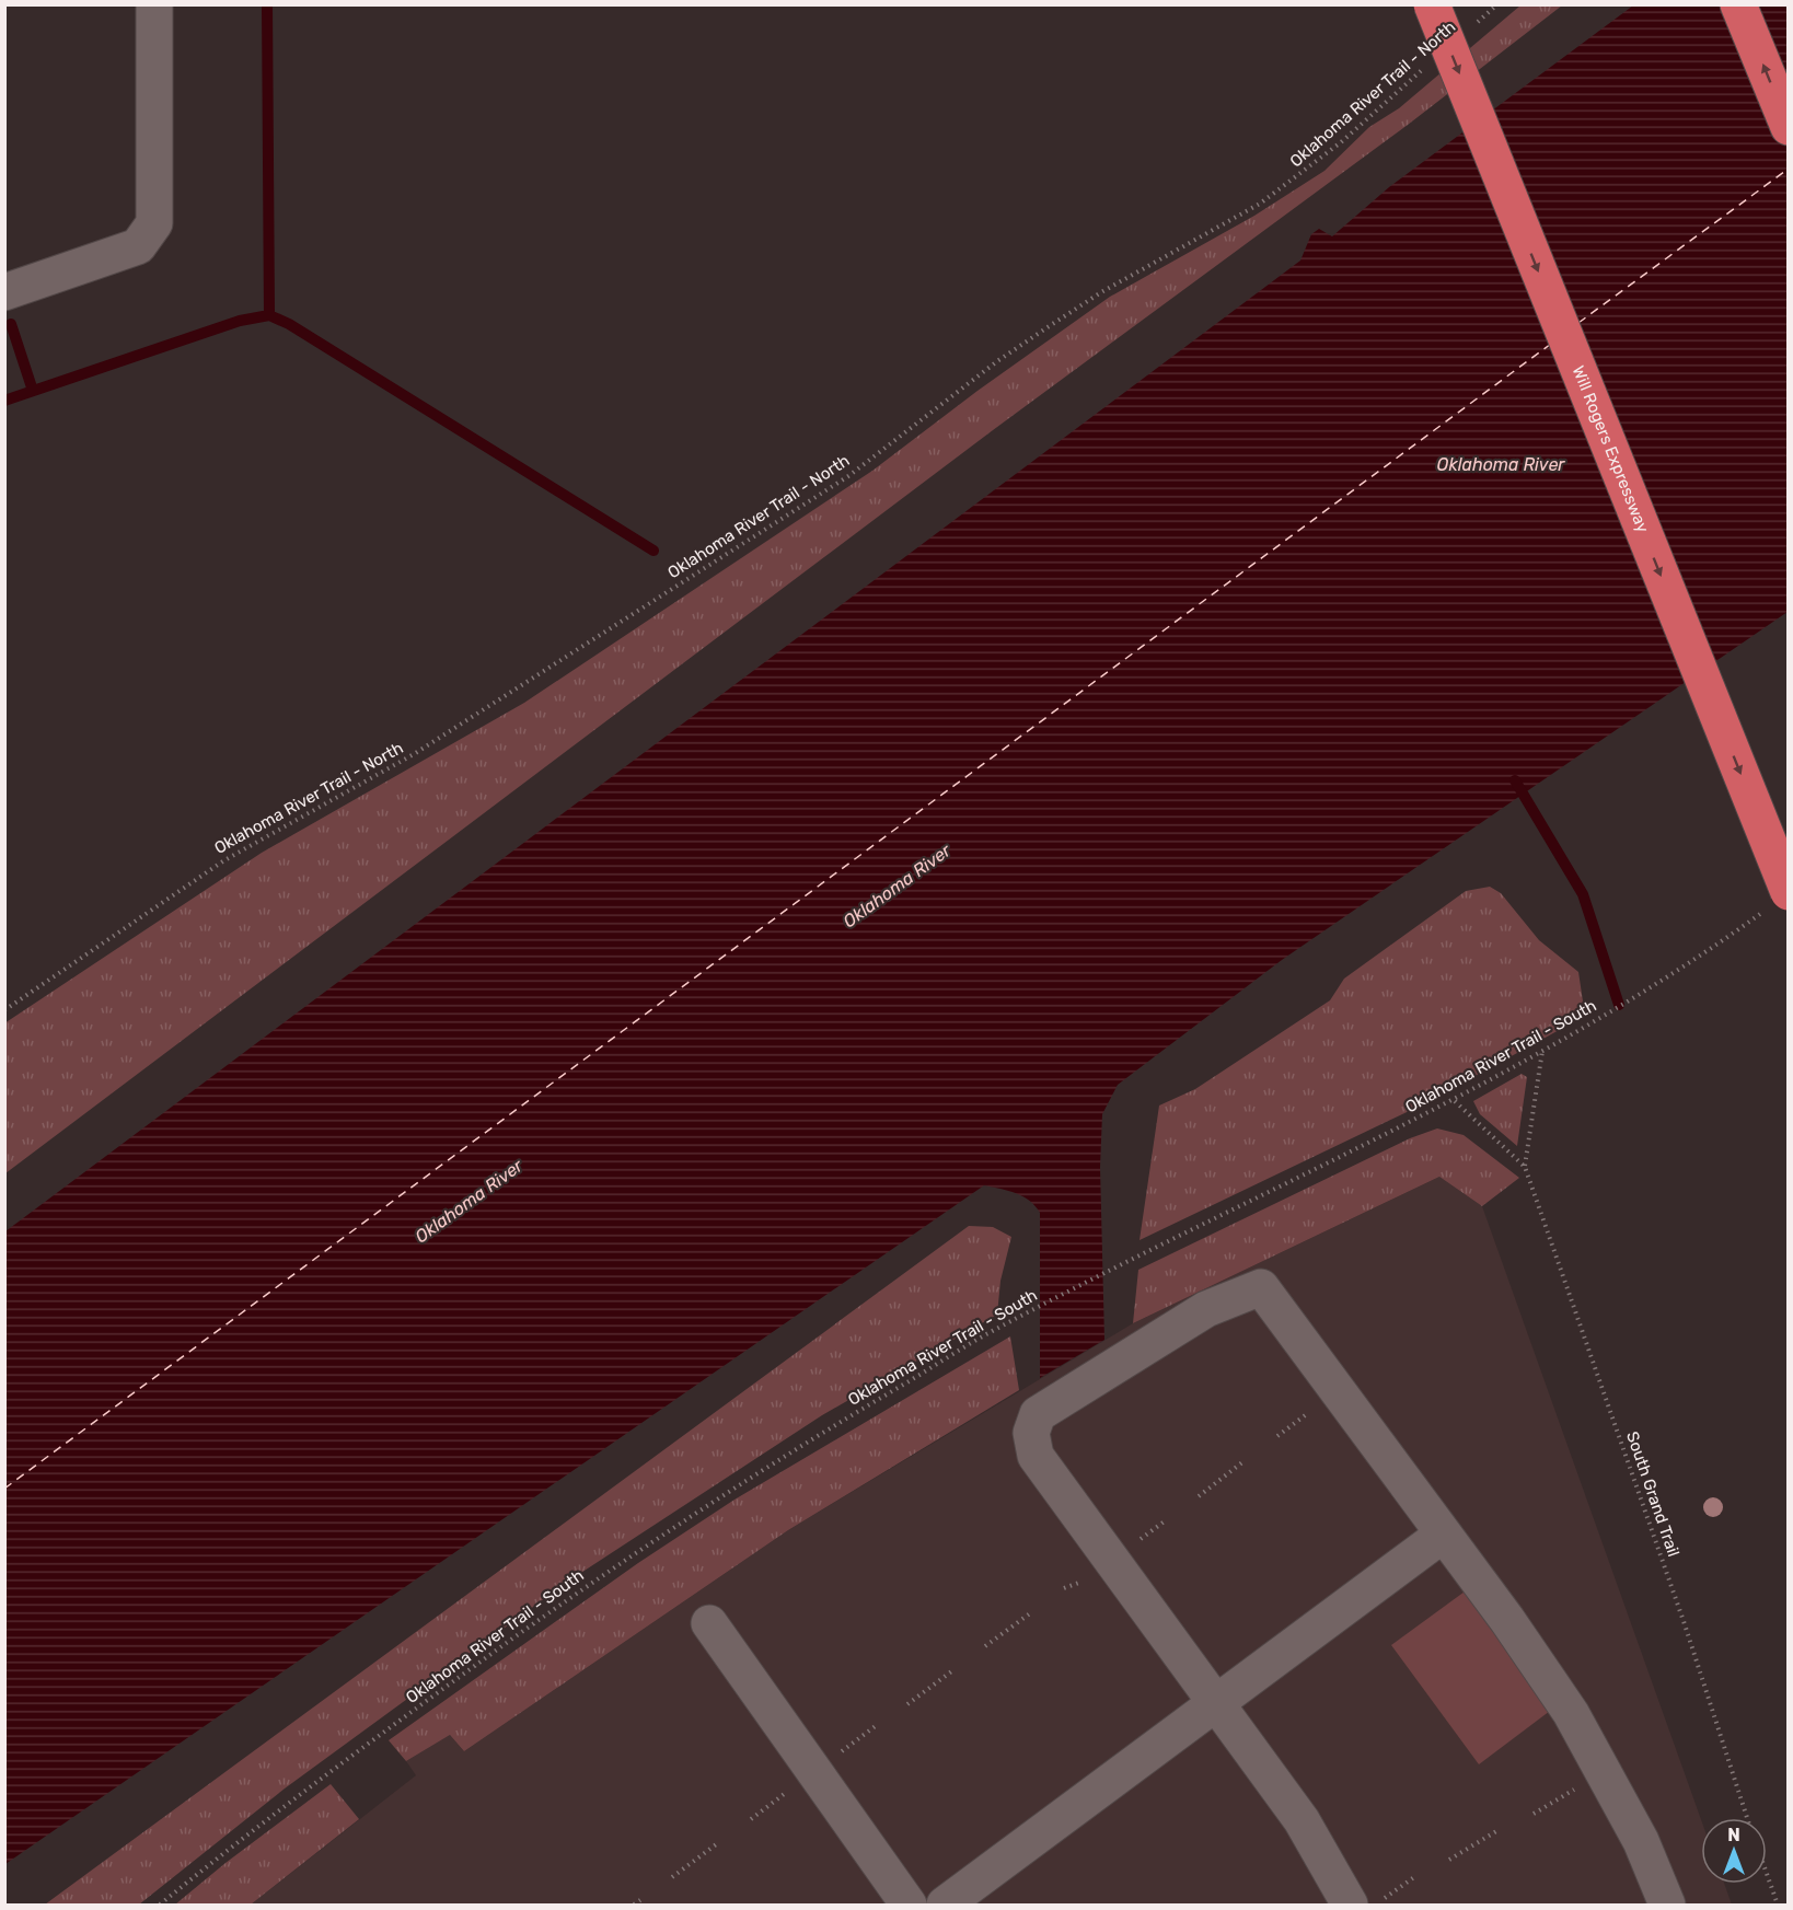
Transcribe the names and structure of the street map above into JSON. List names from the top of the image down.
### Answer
{
  "streets": {
    "highway": ["Will Rogers Expressway"],
    "path": ["Oklahoma River Trail - North", "Oklahoma River Trail - South", "South Grand Trail"]
  },
  "crossings": [
    ["Will Rogers Expressway", "Oklahoma River Trail - South"],
    ["Oklahoma River Trail - South", "South Grand Trail"]
  ],
  "one_way": ["Will Rogers Expressway"],
  "water": ["Oklahoma River"],
  "north": "top"
}
